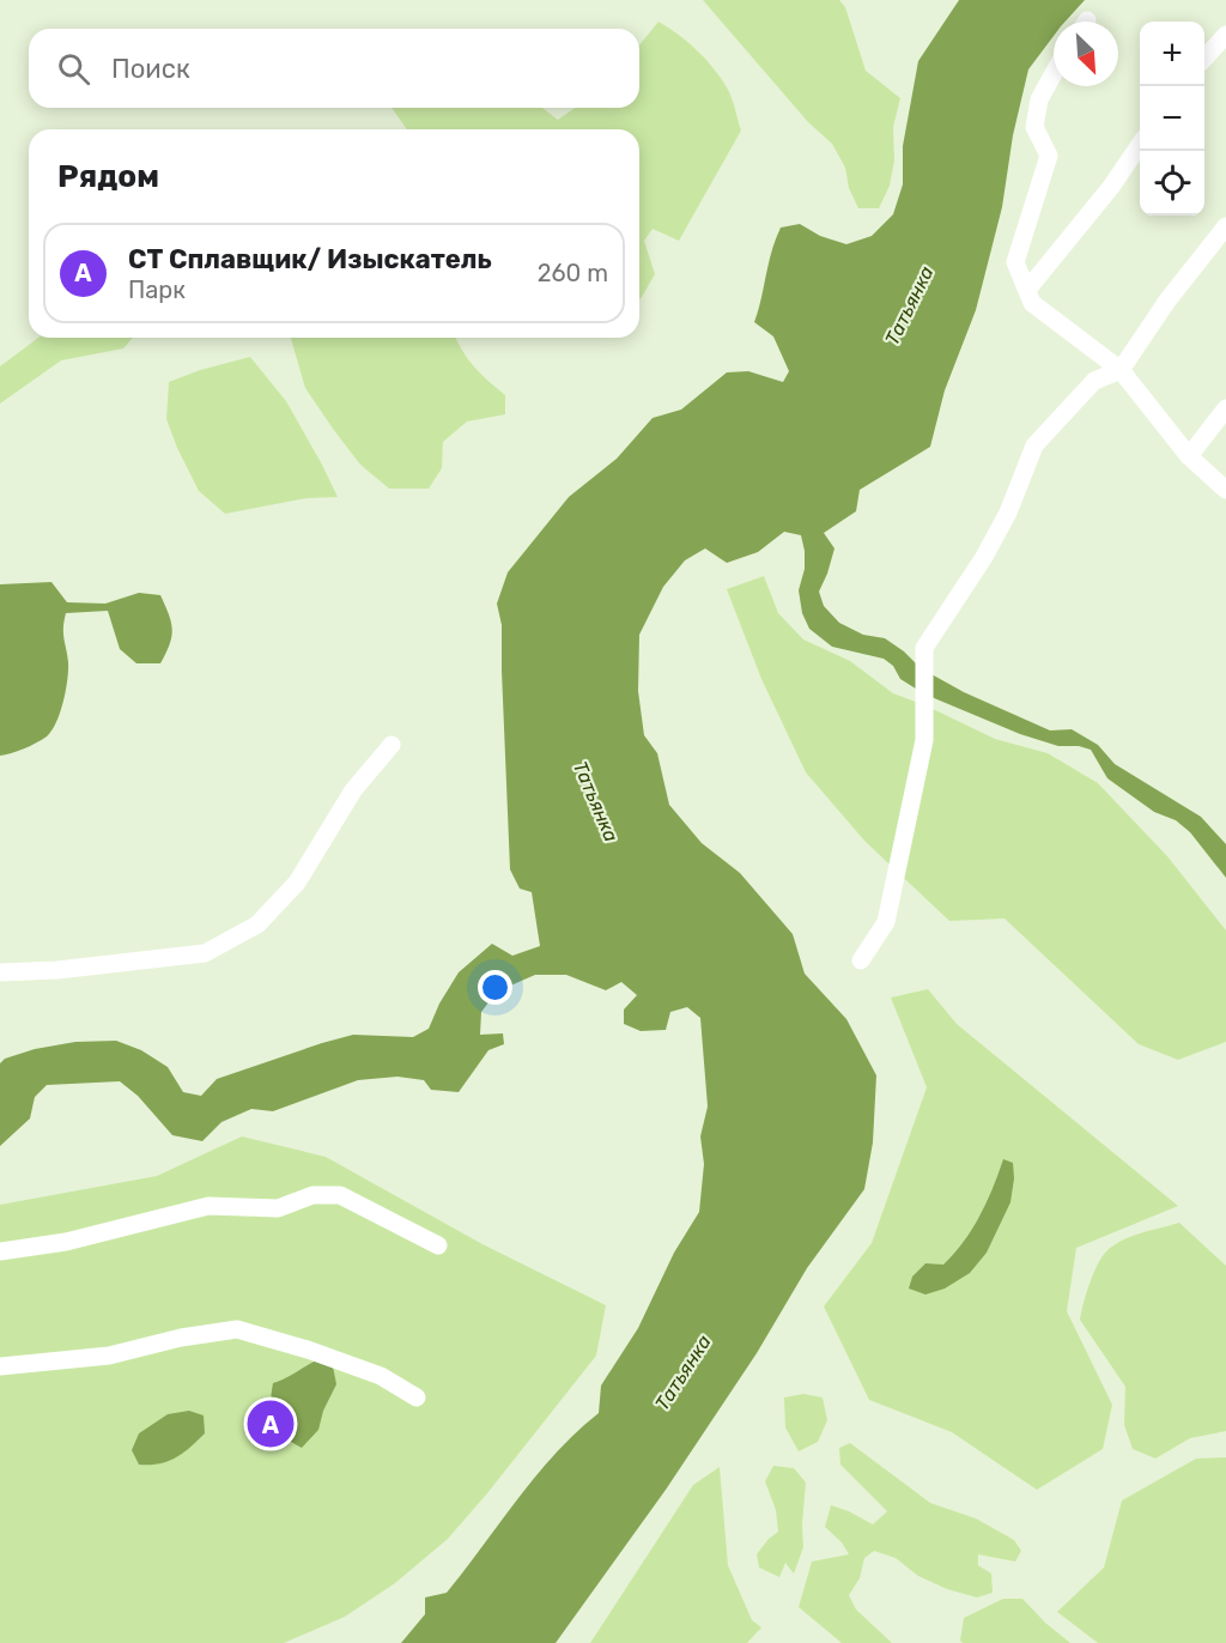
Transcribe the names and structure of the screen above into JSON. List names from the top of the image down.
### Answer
{
  "water": ["Татьянка"],
  "north": "bottom right",
  "page": {
    "map_buttons": ["+", "−"],
    "search": "Поиск",
    "heading": "Рядом",
    "list": [
      {
        "mark": "A",
        "name": "СТ Сплавщик/ Изыскатель",
        "note": "Парк",
        "value": "260 m"
      }
    ],
    "pins": "A"
  }
}
